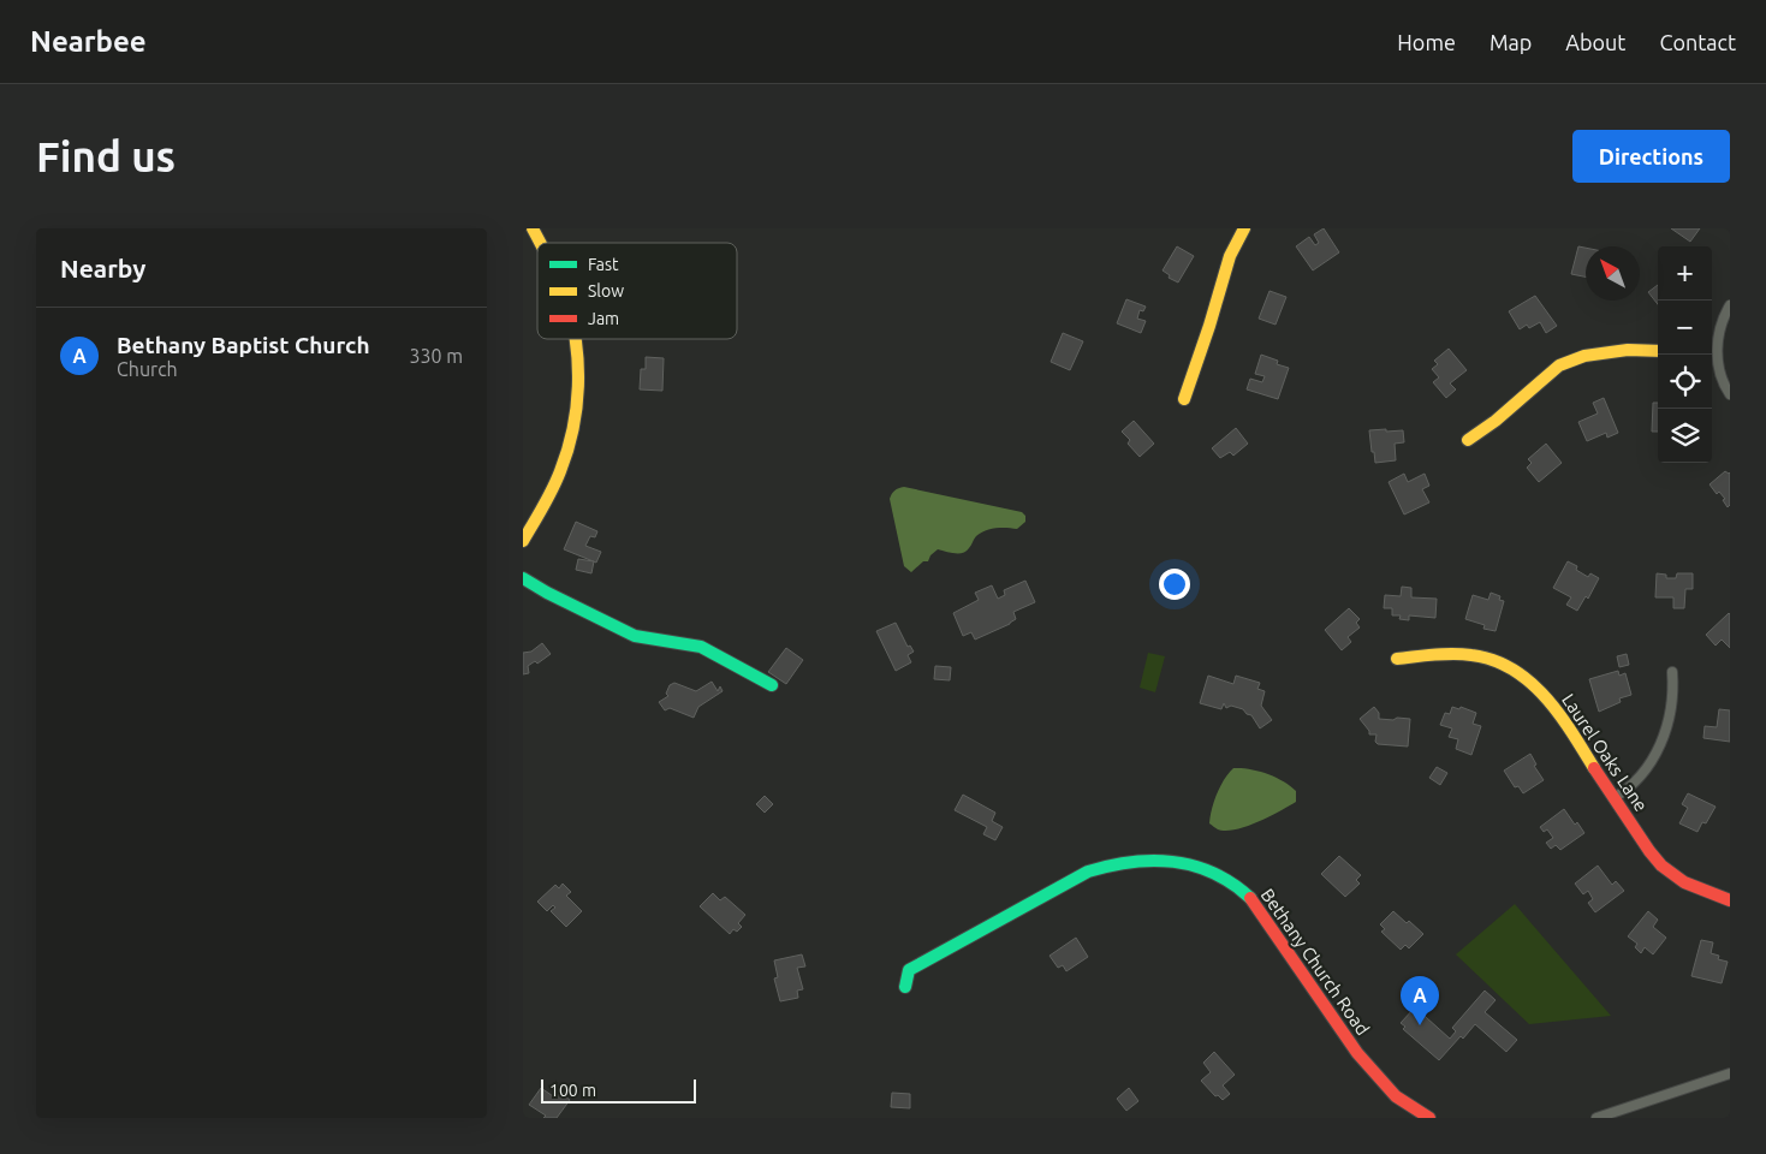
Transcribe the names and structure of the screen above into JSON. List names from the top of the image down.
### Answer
{
  "streets": {
    "street": ["Laurel Oaks Lane", "Bethany Church Road"]
  },
  "legend": ["Fast", "Slow", "Jam"],
  "scale_bar": "100 m",
  "north": "top left",
  "page": {
    "header": "Nearbee",
    "nav": [
      "Home",
      "Map",
      "About",
      "Contact"
    ],
    "buttons": "Directions",
    "title": "Find us",
    "heading": "Nearby",
    "map_buttons": ["+", "−"],
    "list": [
      {
        "mark": "A",
        "name": "Bethany Baptist Church",
        "note": "Church",
        "value": "330 m"
      }
    ],
    "pins": "A",
    "scale": "100 m"
  }
}
